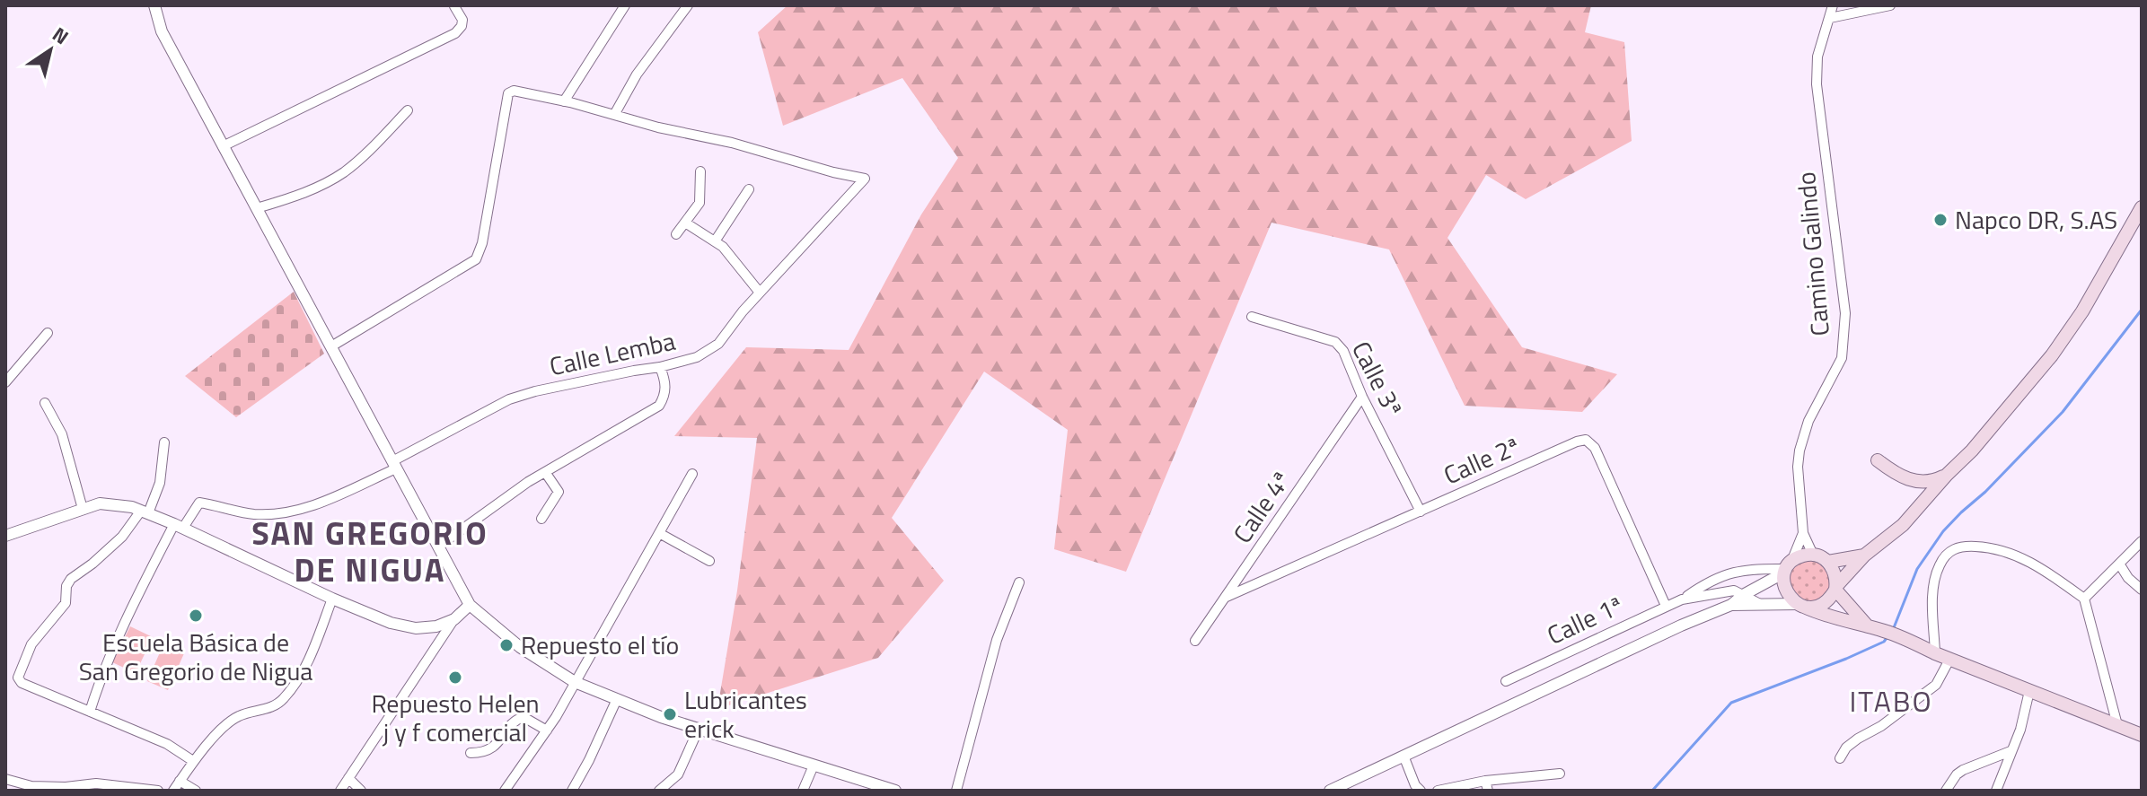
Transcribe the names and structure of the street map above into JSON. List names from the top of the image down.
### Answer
{
  "streets": {
    "street": [
      "Camino Galindo",
      "Calle Lemba",
      "Calle 3ª",
      "Calle 2ª",
      "Calle 4ª",
      "Calle 1ª"
    ]
  },
  "crossings": [
    ["Camino Galindo", "Calle 1ª"],
    ["Calle 3ª", "Calle 2ª"],
    ["Calle 3ª", "Calle 4ª"],
    ["Calle 2ª", "Calle 4ª"],
    ["Calle 2ª", "Calle 1ª"]
  ],
  "districts": ["SAN GREGORIO DE NIGUA", "ITABO"],
  "places": [
    "Napco DR, S.AS",
    "Escuela Básica de San Gregorio de Nigua",
    "Repuesto el tío",
    "Repuesto Helen j y f comercial",
    "Lubricantes erick"
  ],
  "north": "top right"
}
